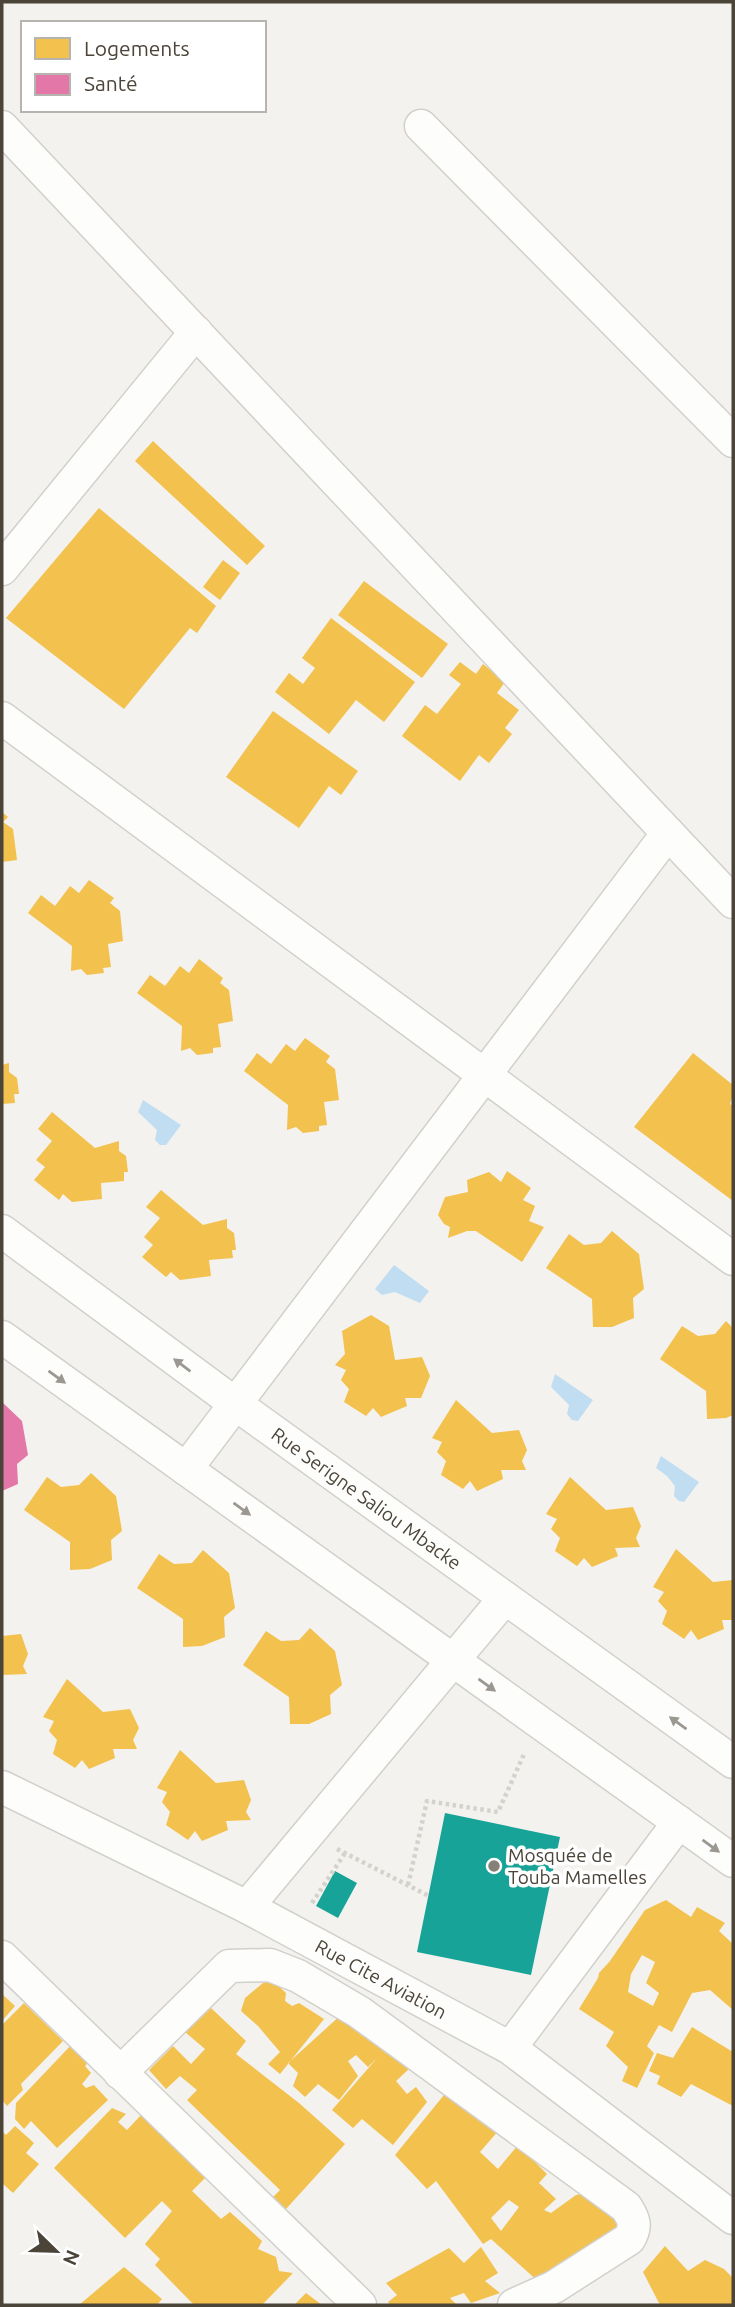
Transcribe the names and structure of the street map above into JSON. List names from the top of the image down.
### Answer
{
  "streets": {
    "street": ["Rue Serigne Saliou Mbacke", "Rue Cite Aviation"]
  },
  "places": ["Mosquée de Touba Mamelles"],
  "legend": ["Logements", "Santé"],
  "north": "bottom right"
}
